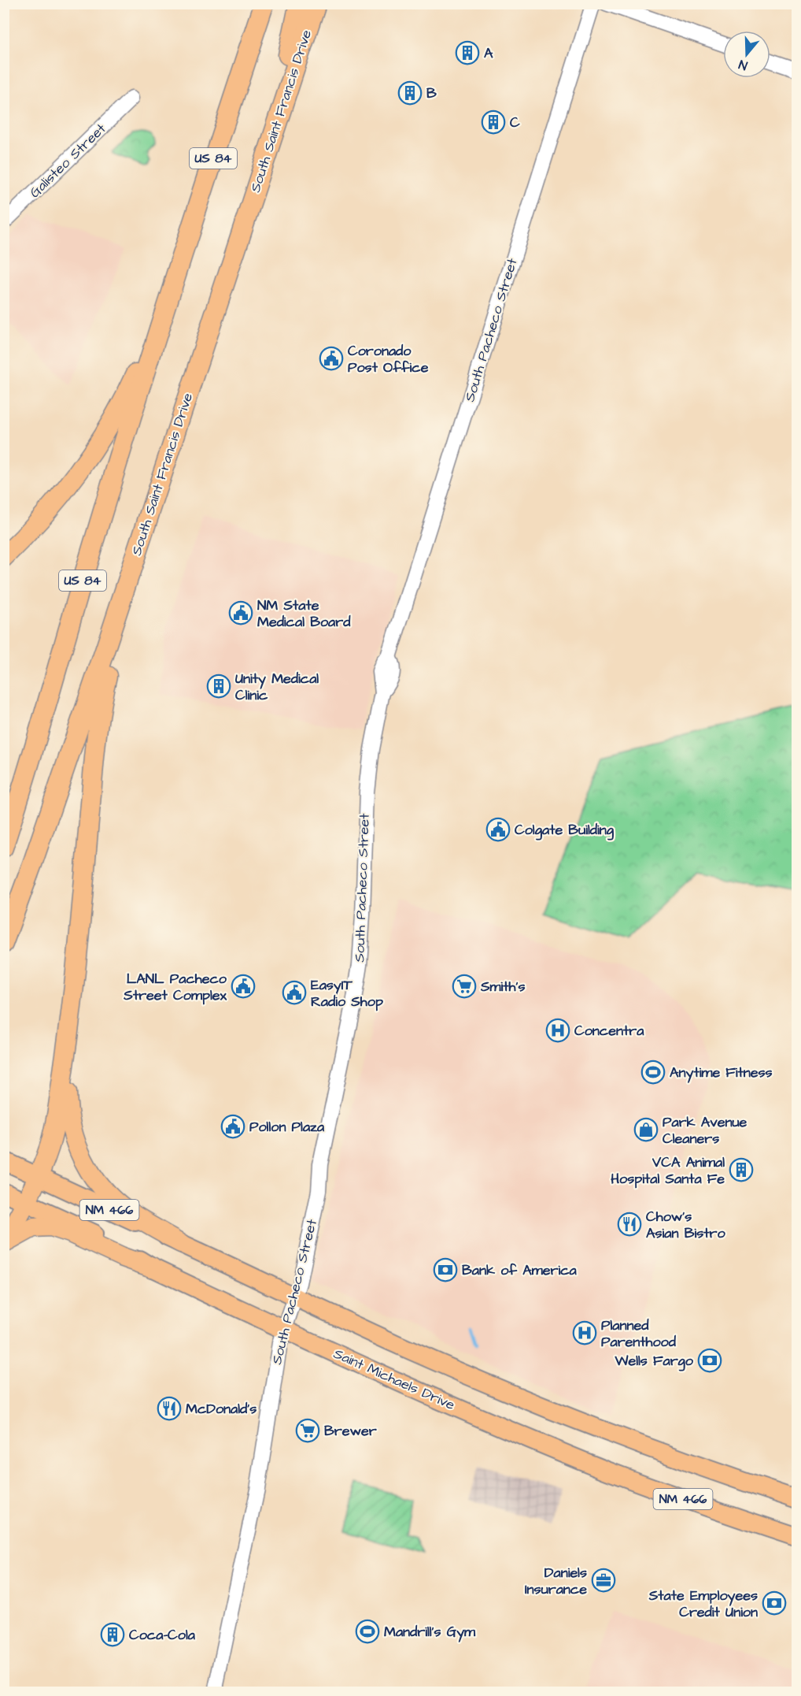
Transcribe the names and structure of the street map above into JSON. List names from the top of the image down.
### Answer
{
  "streets": {
    "highway": ["South Saint Francis Drive", "US 84"],
    "main road": ["NM 466", "Saint Michaels Drive"],
    "street": ["Galisteo Street", "South Pacheco Street"]
  },
  "crossings": [
    ["South Pacheco Street", "NM 466"],
    ["South Pacheco Street", "Saint Michaels Drive"]
  ],
  "places": {
    "building": [
      "A",
      "B",
      "C",
      "Unity Medical Clinic",
      "VCA Animal Hospital Santa Fe",
      "Coca-Cola"
    ],
    "public building": [
      "Coronado Post Office",
      "NM State Medical Board",
      "Colgate Building",
      "LANL Pacheco Street Complex",
      "EasyIT Radio Shop",
      "Pollon Plaza"
    ],
    "supermarket": ["Smith's", "Brewer"],
    "hospital": ["Concentra", "Planned Parenthood"],
    "sports": ["Anytime Fitness", "Mandrill's Gym"],
    "shop": ["Park Avenue Cleaners"],
    "restaurant": ["Chow's Asian Bistro", "McDonald's"],
    "bank": ["Bank of America", "Wells Fargo", "State Employees Credit Union"],
    "office": ["Daniels Insurance"]
  },
  "north": "bottom"
}
